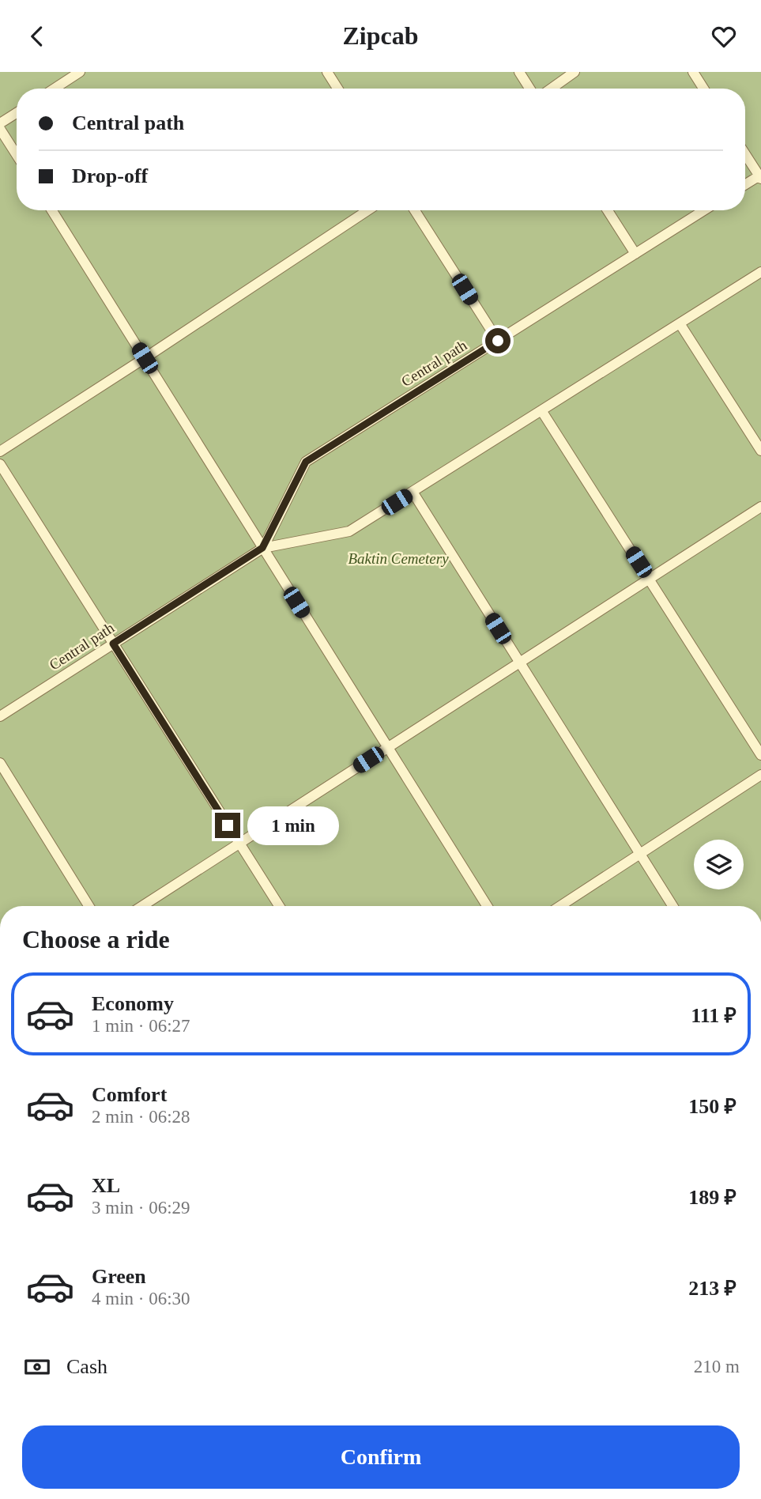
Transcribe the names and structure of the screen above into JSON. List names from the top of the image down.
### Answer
{
  "streets": {
    "lane": ["Central path"]
  },
  "parks": ["Baktin Cemetery"],
  "page": {
    "header": "Zipcab",
    "banner": ["Central path", "Drop-off"],
    "bubble": "1 min",
    "heading": "Choose a ride",
    "list": [
      {
        "name": "Economy",
        "note": "1 min · 06:27",
        "value": "111 ₽"
      },
      {
        "name": "Comfort",
        "note": "2 min · 06:28",
        "value": "150 ₽"
      },
      {
        "name": "XL",
        "note": "3 min · 06:29",
        "value": "189 ₽"
      },
      {
        "name": "Green",
        "note": "4 min · 06:30",
        "value": "213 ₽"
      }
    ],
    "pay": ["Cash", "210 m"],
    "buttons": "Confirm"
  }
}
